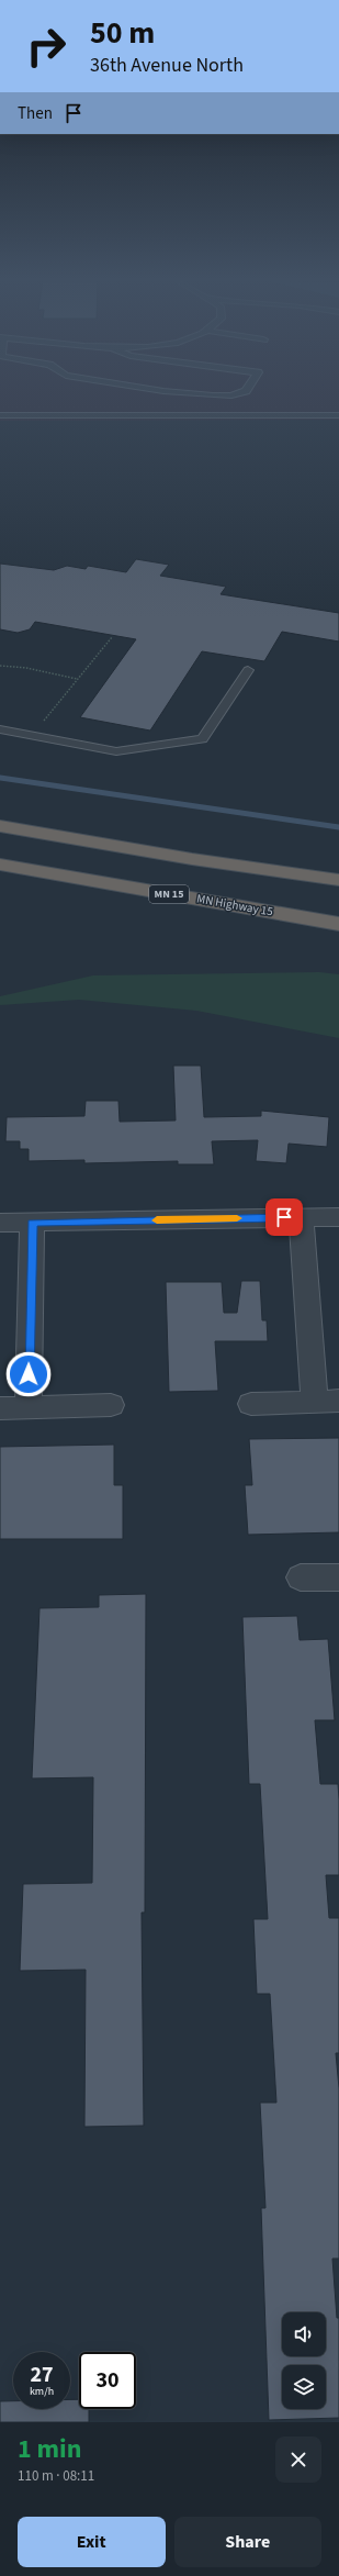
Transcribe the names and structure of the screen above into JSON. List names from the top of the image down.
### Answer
{
  "streets": {
    "highway": ["MN 15", "MN Highway 15"]
  },
  "page": {
    "turn": ["50 m", "36th Avenue North"],
    "then": "Then",
    "speed": "27 km/h",
    "limit": "30",
    "heading": ["1 min", "110 m · 08:11"],
    "buttons": ["Exit", "Share"]
  }
}
